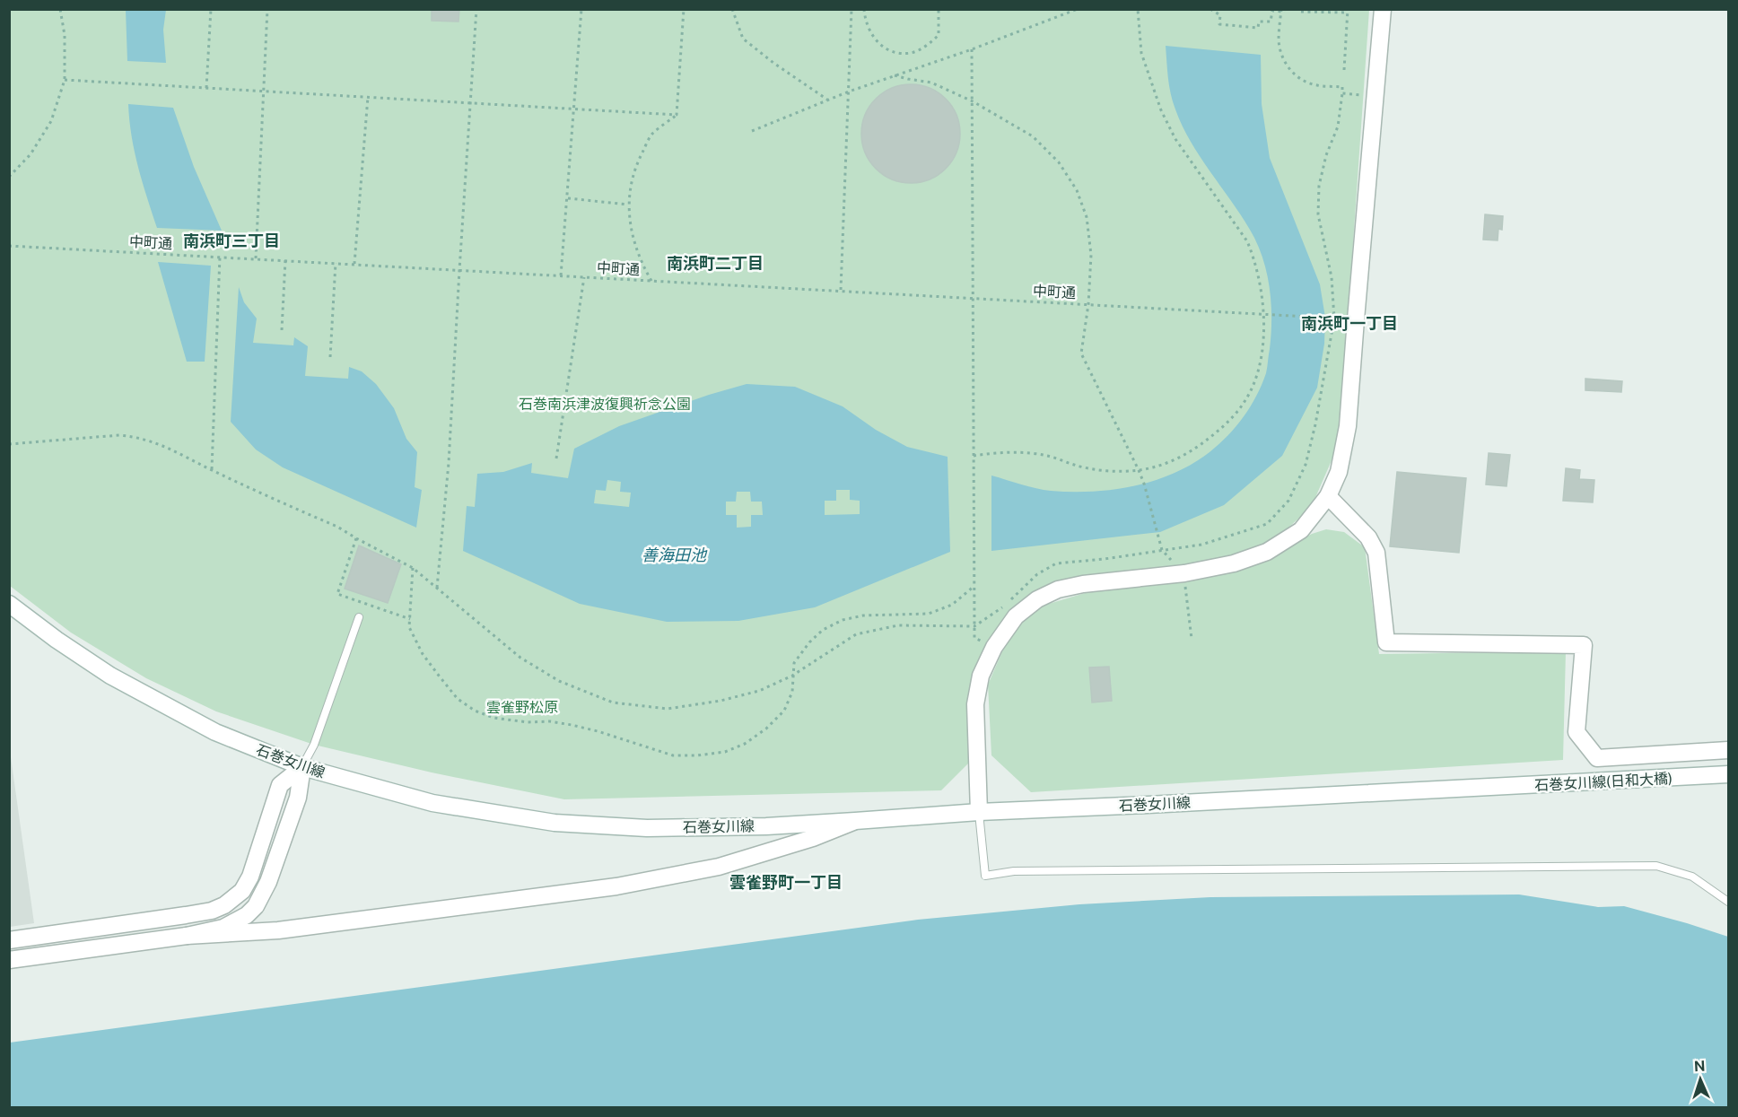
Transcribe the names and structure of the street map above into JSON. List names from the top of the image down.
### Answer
{
  "streets": {
    "street": ["石巻女川線", "石巻女川線(日和大橋)"],
    "path": ["中町通"]
  },
  "crossings": [
    ["石巻女川線", "石巻女川線(日和大橋)"]
  ],
  "districts": [
    "南浜町三丁目",
    "南浜町二丁目",
    "南浜町一丁目",
    "雲雀野町一丁目"
  ],
  "water": ["善海田池"],
  "parks": ["石巻南浜津波復興祈念公園", "雲雀野松原"],
  "north": "top"
}
